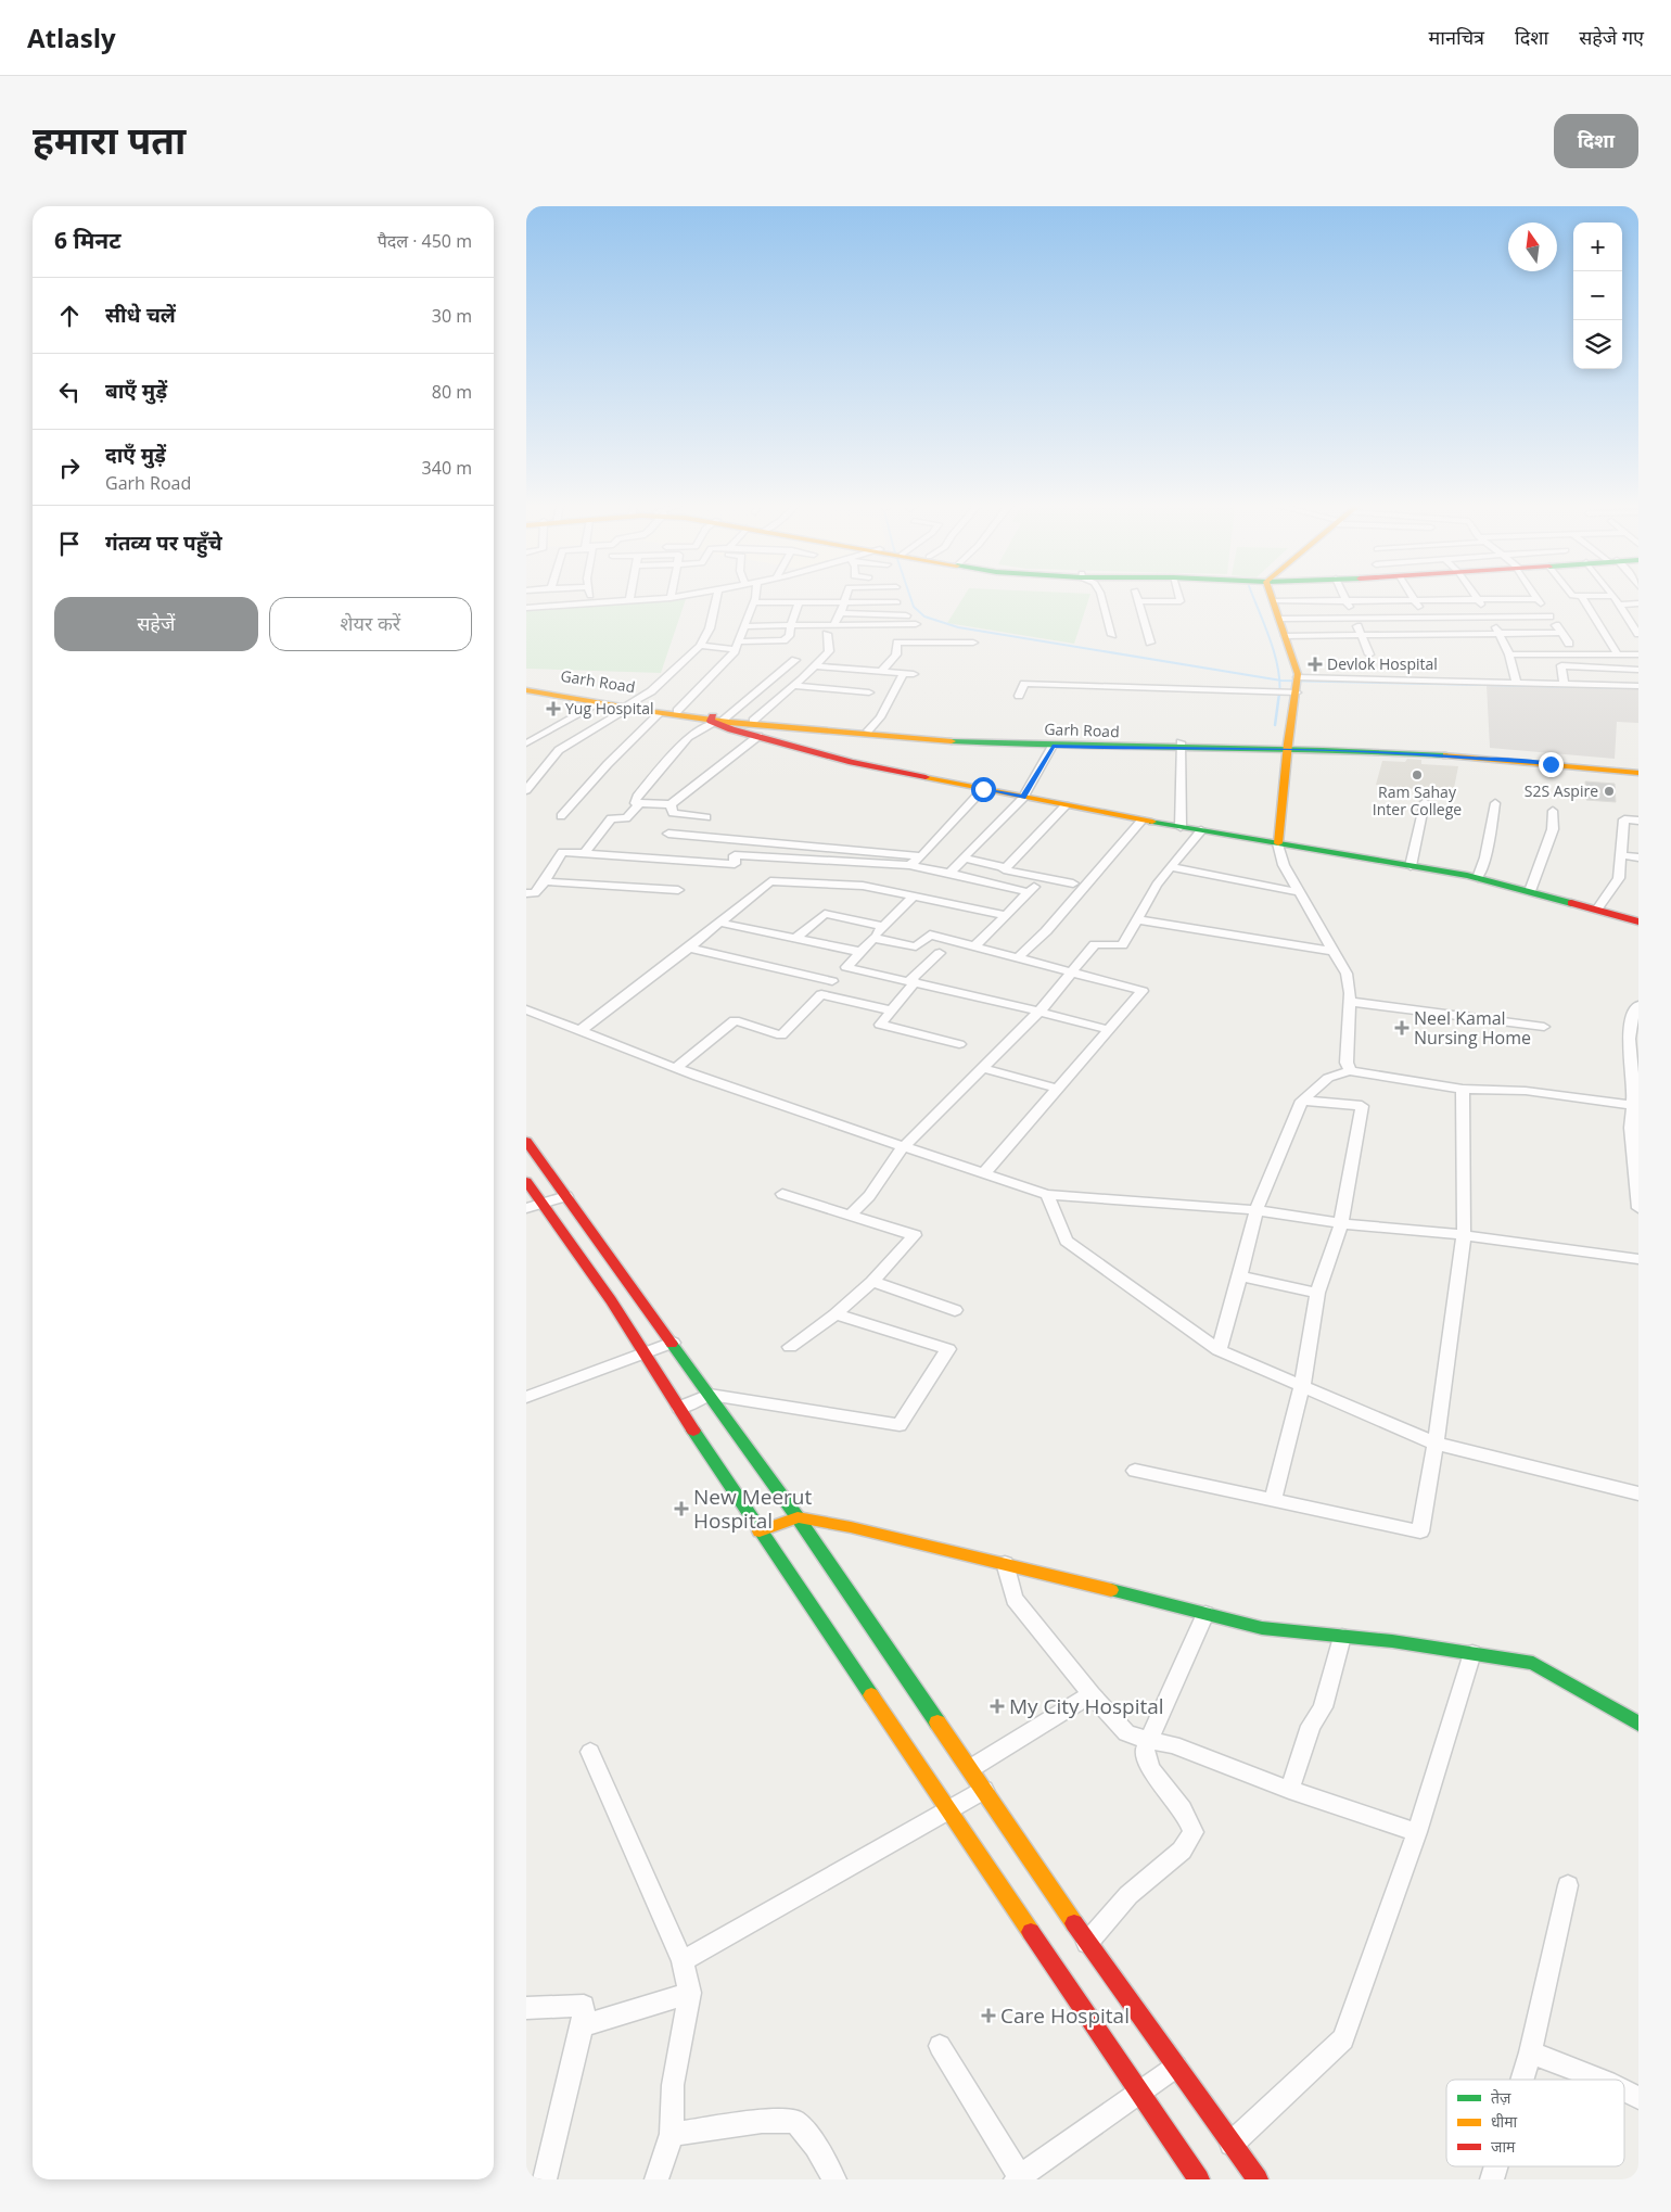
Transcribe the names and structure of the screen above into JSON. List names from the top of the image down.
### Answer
{
  "streets": {
    "street": ["Garh Road"]
  },
  "places": {
    "health": [
      "Devlok Hospital",
      "Yug Hospital",
      "Neel Kamal Nursing Home",
      "New Meerut Hospital",
      "My City Hospital",
      "Care Hospital"
    ],
    "other": ["Ram Sahay Inter College", "S2S Aspire"]
  },
  "legend": ["तेज़", "धीमा", "जाम"],
  "north": "top",
  "page": {
    "header": "Atlasly",
    "nav": ["मानचित्र", "दिशा", "सहेजे गए"],
    "title": "हमारा पता",
    "buttons": [
      "दिशा",
      ["सहेजें", "शेयर करें"]
    ],
    "heading": ["6 मिनट", "पैदल · 450 m"],
    "map_buttons": ["+", "−"],
    "list": [
      ["सीधे चलें", "30 m"],
      ["बाएँ मुड़ें", "80 m"],
      ["दाएँ मुड़ें", "Garh Road", "340 m"],
      "गंतव्य पर पहुँचे"
    ]
  }
}
